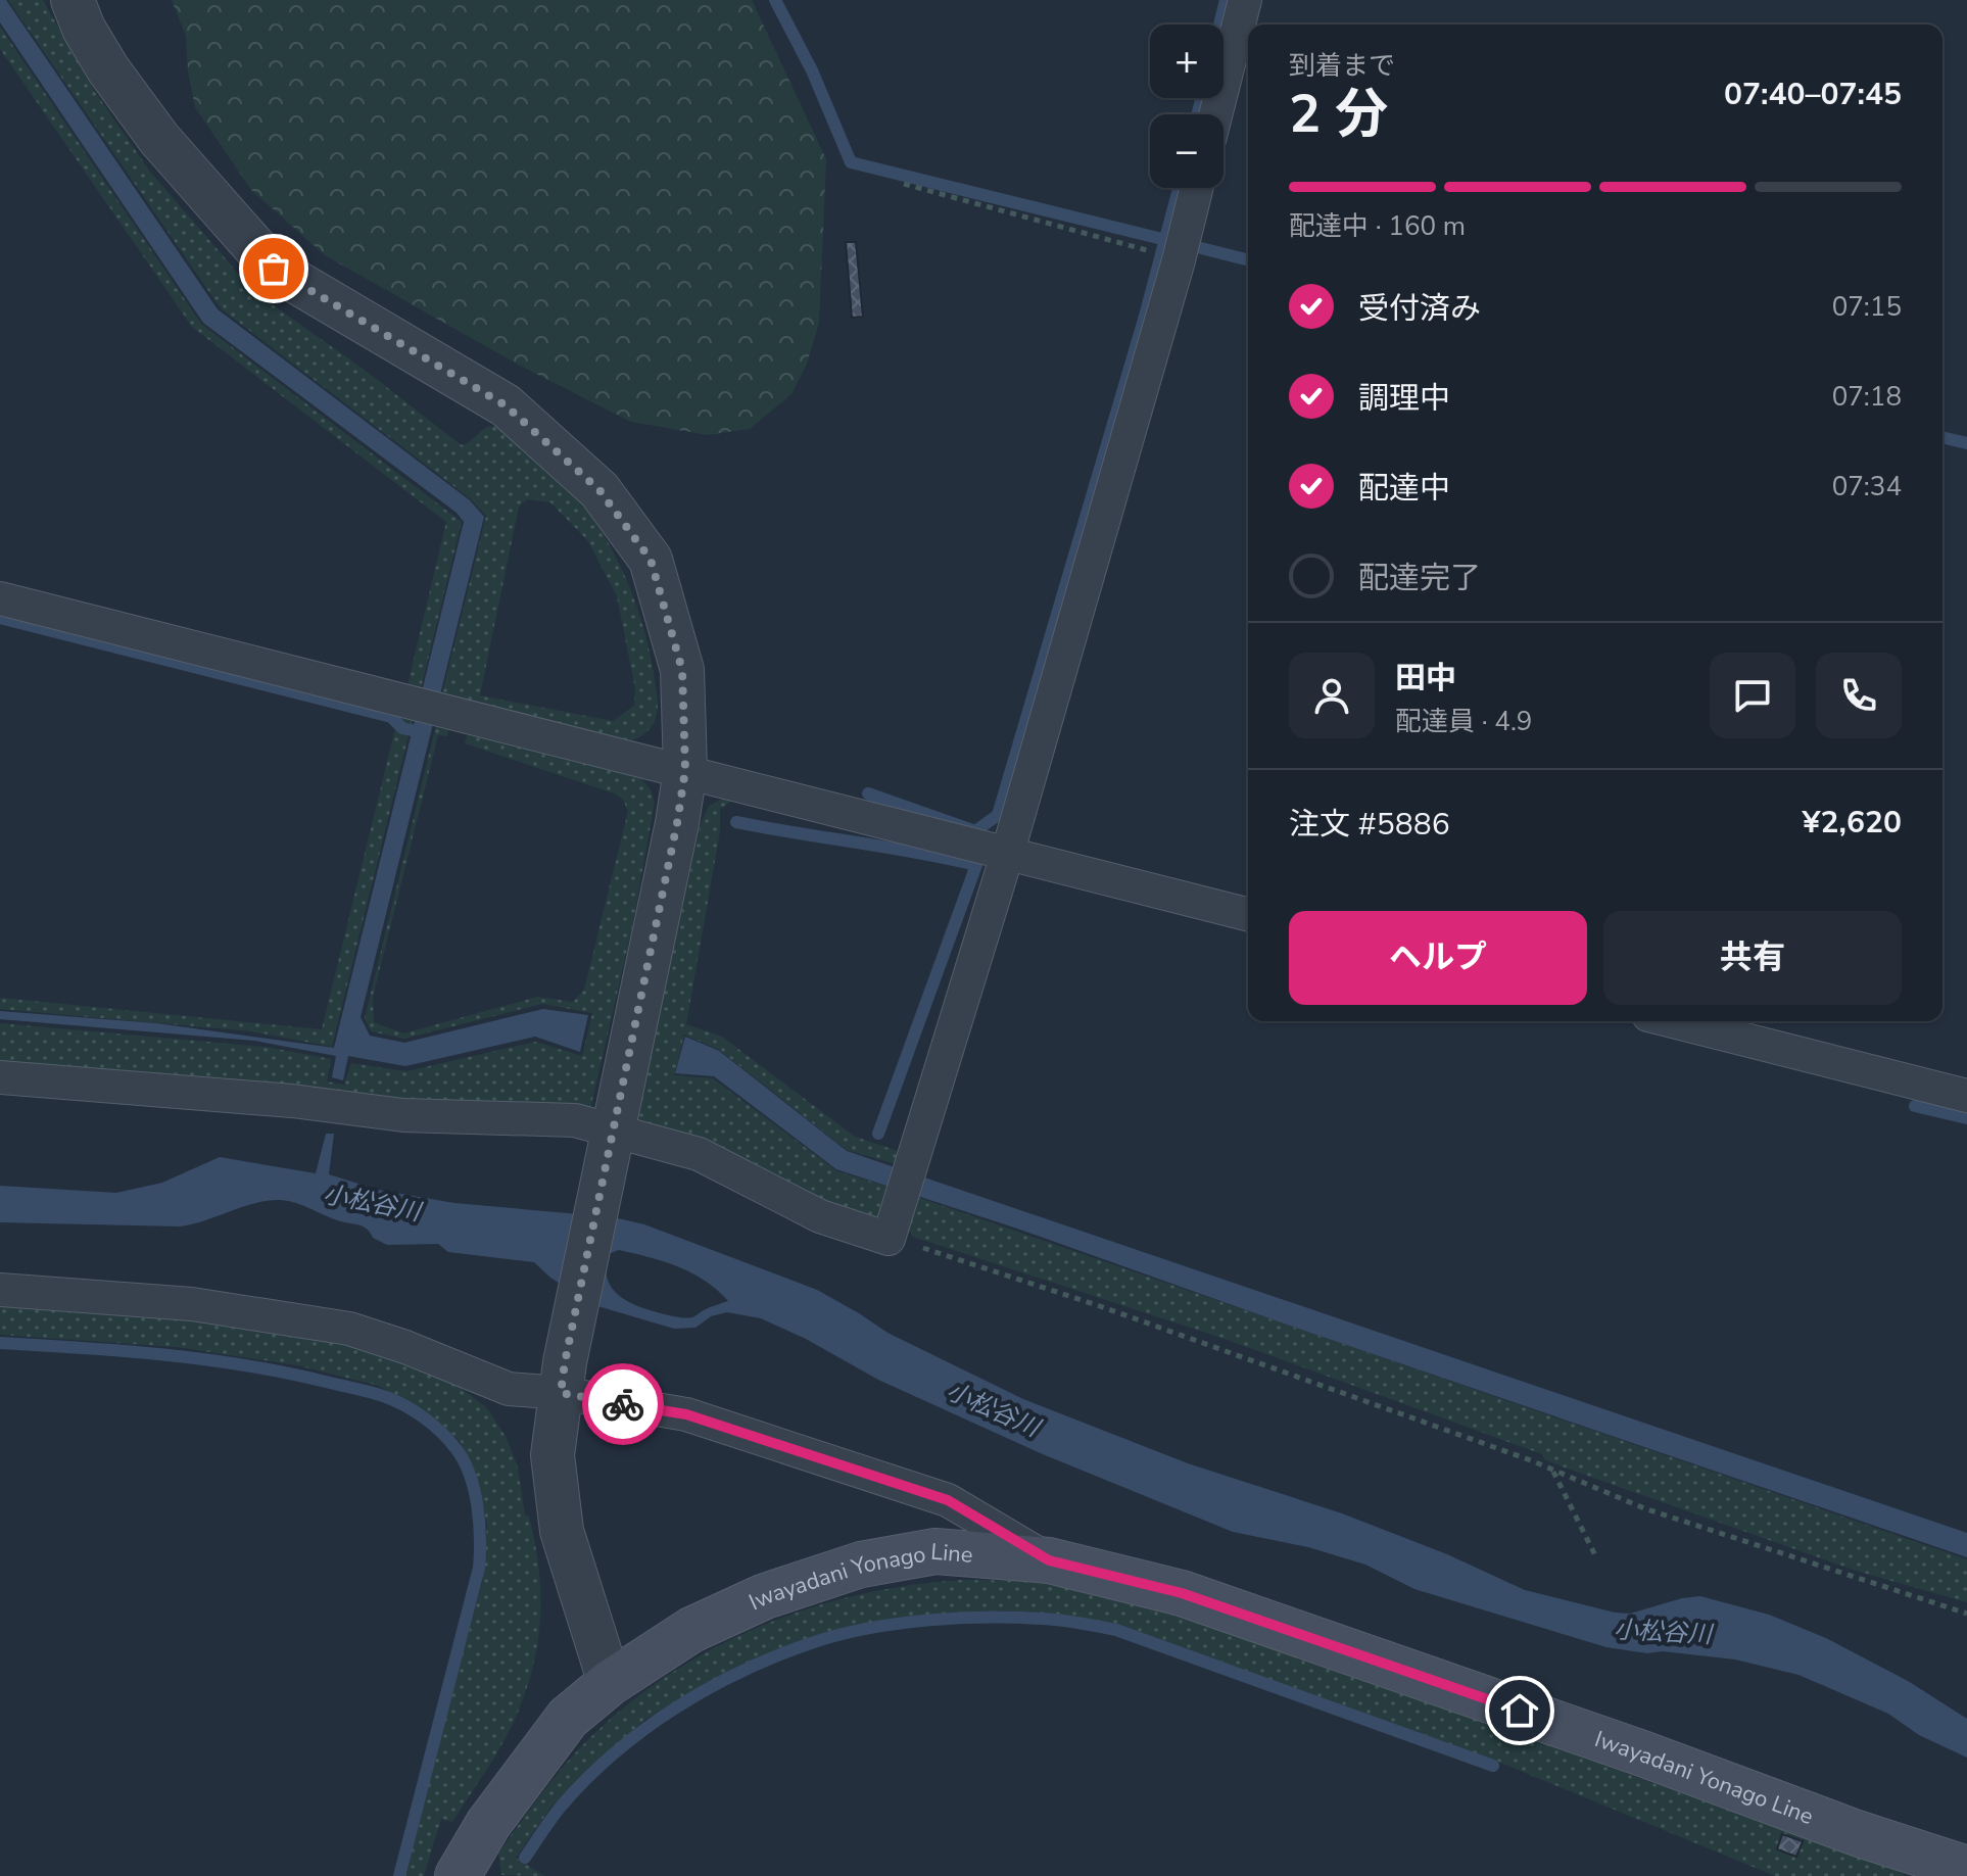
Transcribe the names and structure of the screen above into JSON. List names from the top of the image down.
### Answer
{
  "streets": {
    "main road": ["Iwayadani Yonago Line"]
  },
  "water": ["小松谷川"],
  "page": {
    "map_buttons": ["+", "−"],
    "heading": ["2 分", "到着まで", "07:40–07:45"],
    "panel": [
      "田中",
      "配達員 · 4.9",
      "注文 #5886",
      "¥2,620"
    ],
    "bar": "配達中 · 160 m",
    "list": [
      ["受付済み", "07:15"],
      ["調理中", "07:18"],
      ["配達中", "07:34"],
      "配達完了"
    ],
    "buttons": ["ヘルプ", "共有"]
  }
}
